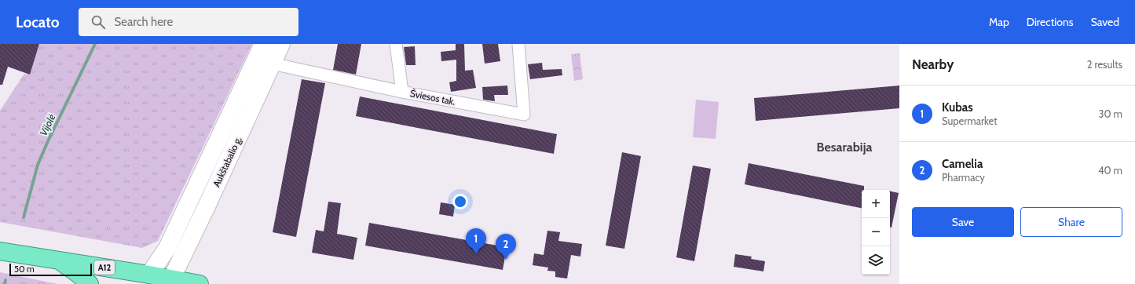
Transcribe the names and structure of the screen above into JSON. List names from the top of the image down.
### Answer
{
  "streets": {
    "highway": ["A12"],
    "main road": ["Aukštabalio g."],
    "street": ["Šviesos tak."]
  },
  "crossings": [
    ["Šviesos tak.", "Aukštabalio g."],
    ["Aukštabalio g.", "A12"]
  ],
  "districts": ["Besarabija"],
  "water": ["Vijolė"],
  "scale_bar": "50 m",
  "page": {
    "header": "Locato",
    "search": "Search here",
    "nav": ["Map", "Directions", "Saved"],
    "heading": ["Nearby", "2 results"],
    "list": [
      {
        "mark": "1",
        "name": "Kubas",
        "note": "Supermarket",
        "value": "30 m"
      },
      {
        "mark": "2",
        "name": "Camelia",
        "note": "Pharmacy",
        "value": "40 m"
      }
    ],
    "map_buttons": ["+", "−"],
    "buttons": ["Save", "Share"],
    "pins": ["1", "2"],
    "scale": "50 m"
  }
}
